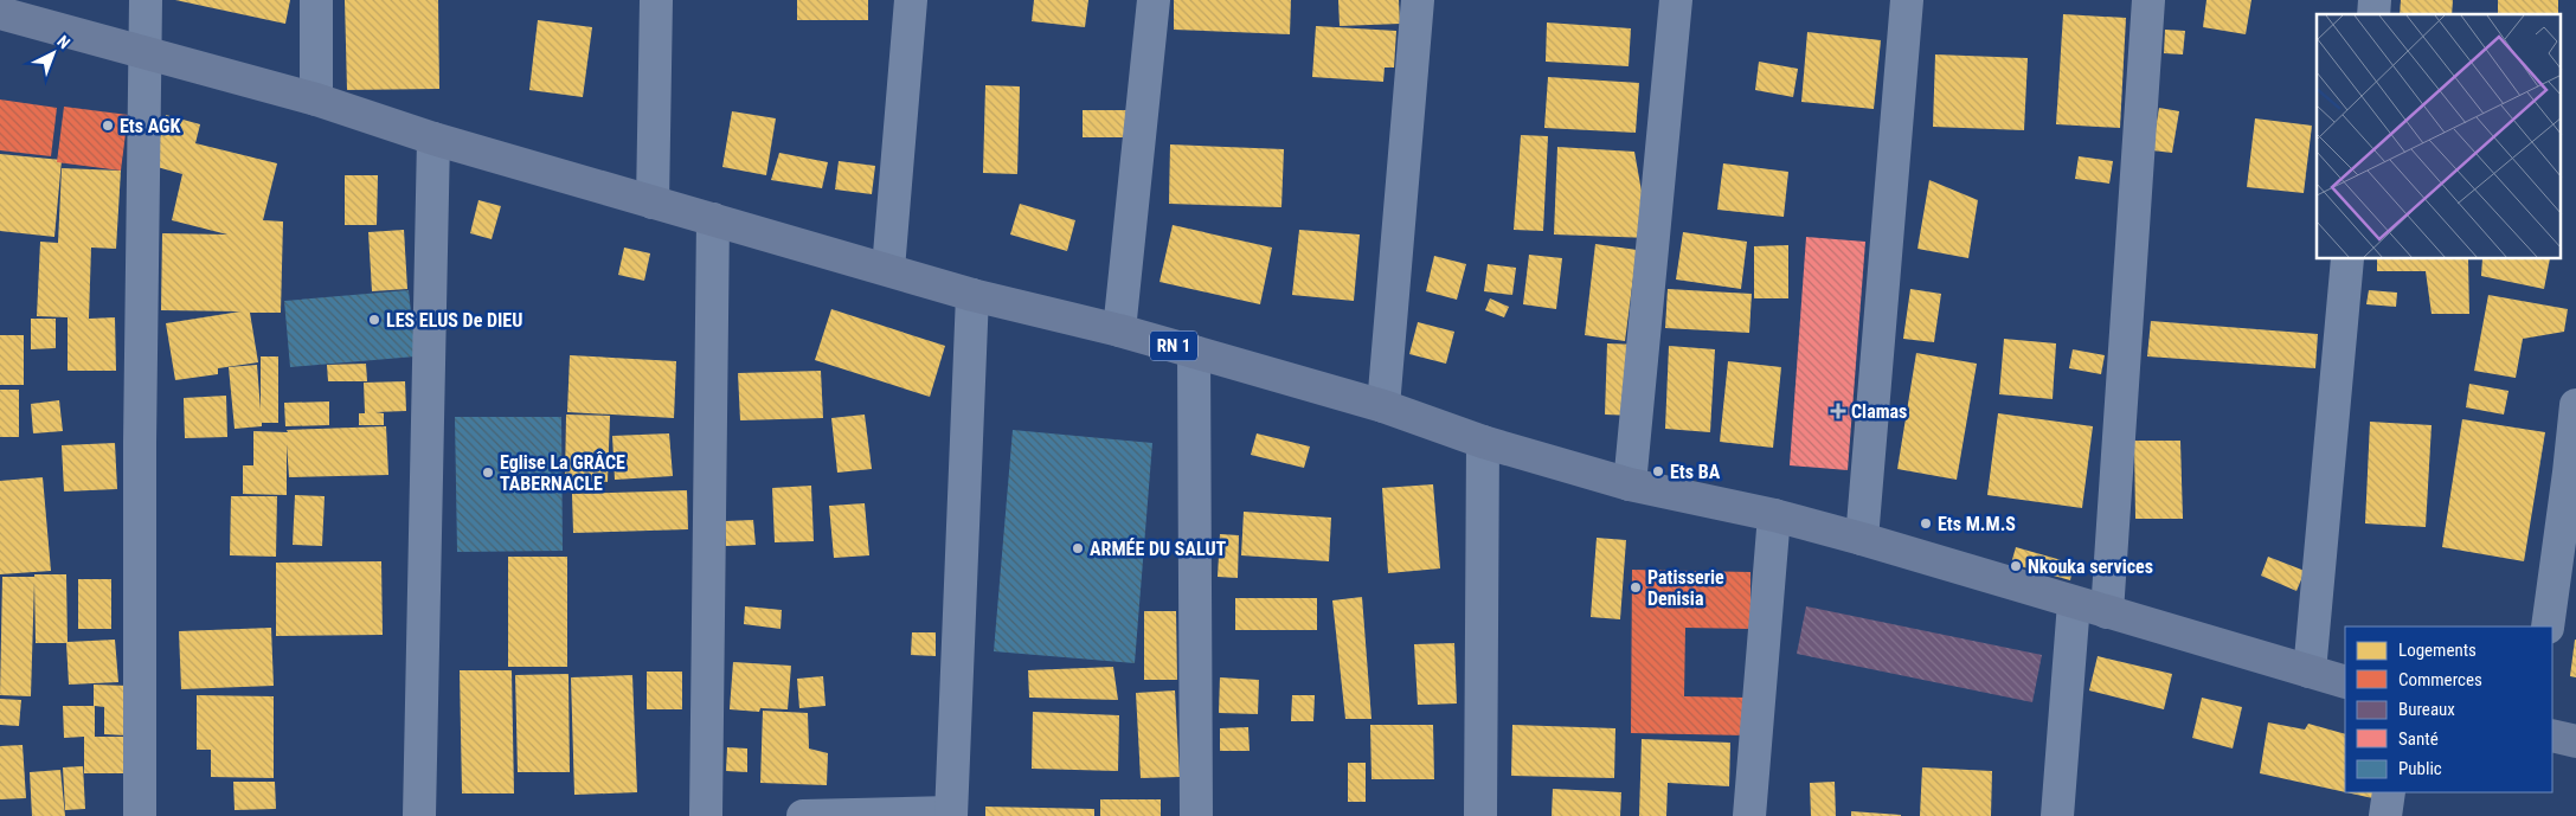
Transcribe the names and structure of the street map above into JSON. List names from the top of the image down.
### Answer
{
  "streets": {
    "highway": ["RN 1"]
  },
  "places": {
    "other": [
      "Ets AGK",
      "LES ELUS De DIEU",
      "Ets BA",
      "Eglise La GRÂCE TABERNACLE",
      "Ets M.M.S",
      "ARMÉE DU SALUT",
      "Nkouka services",
      "Patisserie Denisia"
    ],
    "health": ["Clamas"]
  },
  "legend": [
    "Logements",
    "Commerces",
    "Bureaux",
    "Santé",
    "Public"
  ],
  "north": "top right"
}
